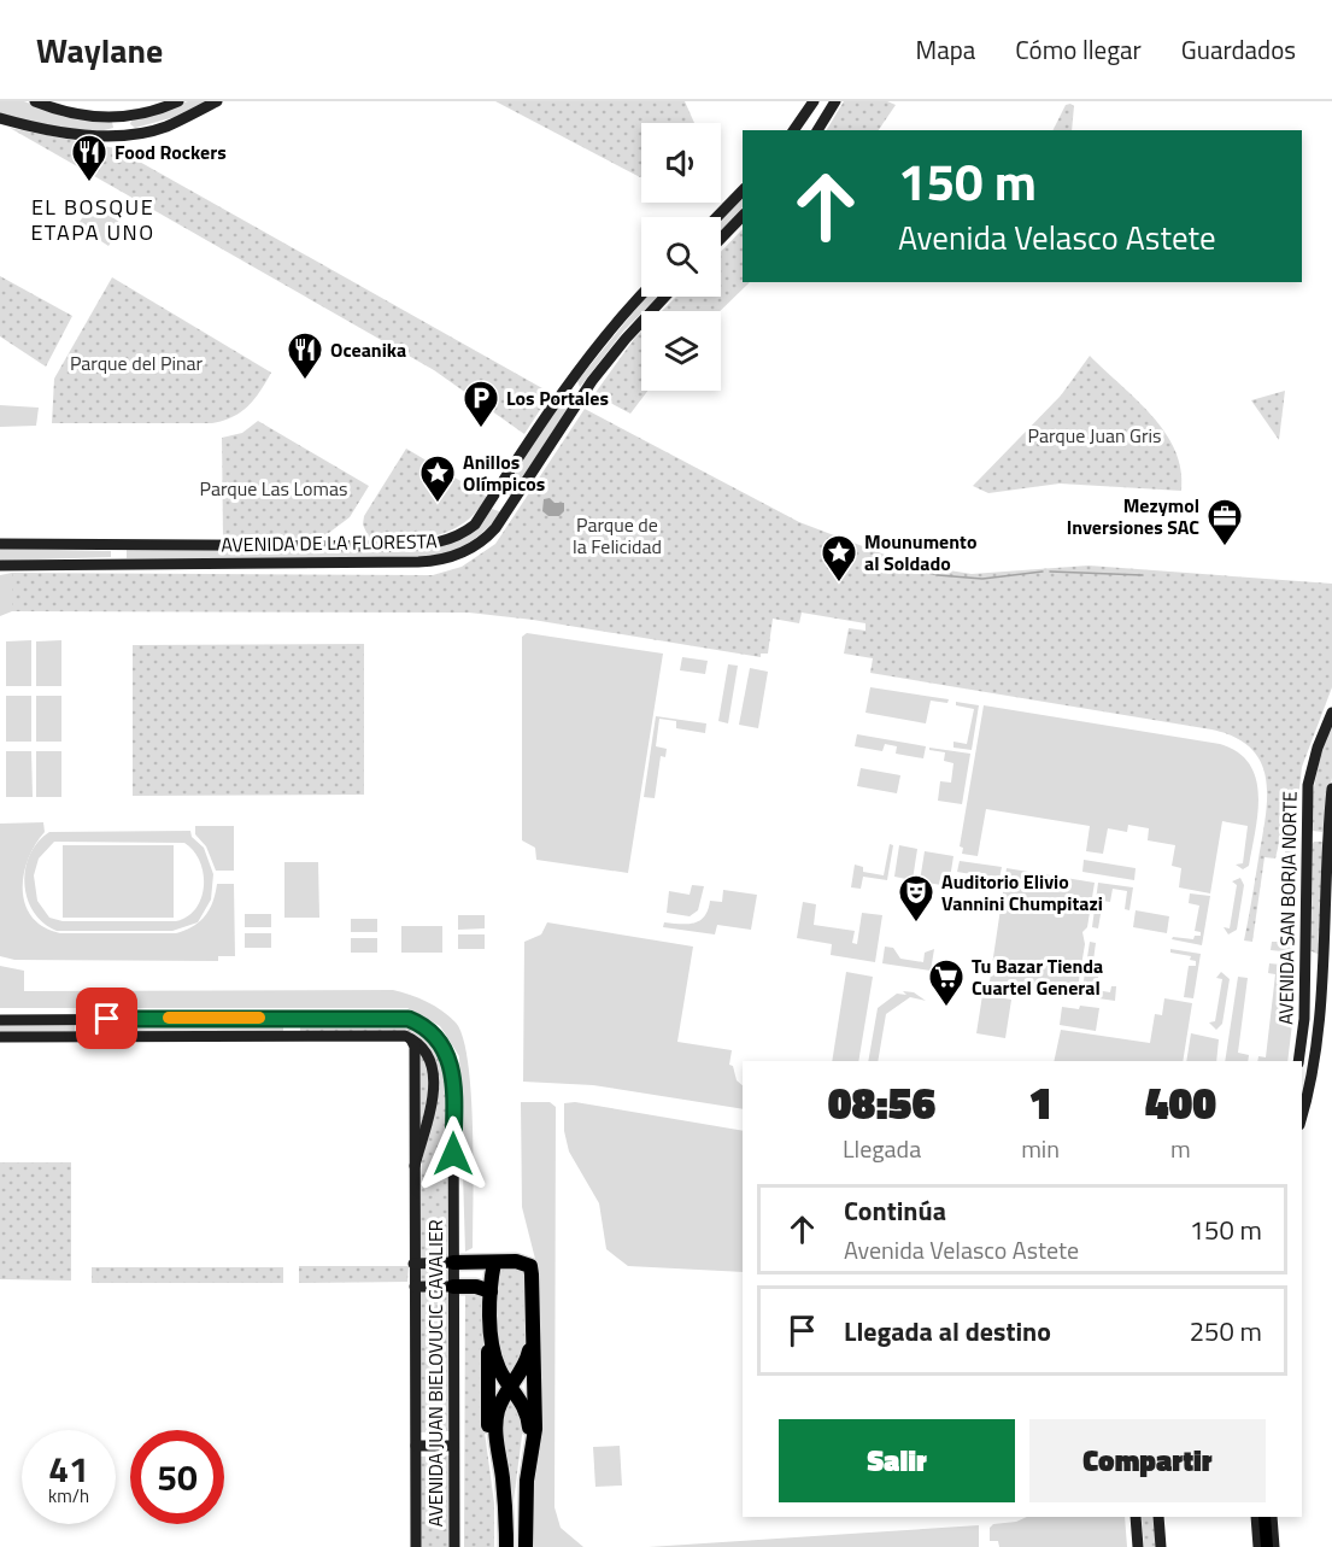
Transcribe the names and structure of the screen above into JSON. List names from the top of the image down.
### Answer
{
  "streets": {
    "main road": ["AVENIDA DE LA FLORESTA", "AVENIDA SAN BORJA NORTE", "AVENIDA JUAN BIELOVUCIC CAVALIER"]
  },
  "districts": ["EL BOSQUE ETAPA UNO"],
  "parks": [
    "Parque del Pinar",
    "Parque Juan Gris",
    "Parque Las Lomas",
    "Parque de la Felicidad"
  ],
  "places": {
    "restaurant": ["Food Rockers", "Oceanika"],
    "parking": ["Los Portales"],
    "place": ["Anillos Olímpicos", "Mounumento al Soldado"],
    "office": ["Mezymol Inversiones SAC"],
    "theatre": ["Auditorio Elivio Vannini Chumpitazi"],
    "supermarket": ["Tu Bazar Tienda Cuartel General"]
  },
  "page": {
    "header": "Waylane",
    "nav": ["Mapa", "Cómo llegar", "Guardados"],
    "turn": ["150 m", "Avenida Velasco Astete"],
    "eta": [
      "08:56",
      "Llegada",
      "1",
      "min",
      "400",
      "m"
    ],
    "list": [
      {
        "name": "Continúa",
        "note": "Avenida Velasco Astete",
        "value": "150 m"
      },
      {
        "name": "Llegada al destino",
        "value": "250 m"
      }
    ],
    "buttons": ["Salir", "Compartir"],
    "speed": "41 km/h",
    "limit": "50"
  }
}
